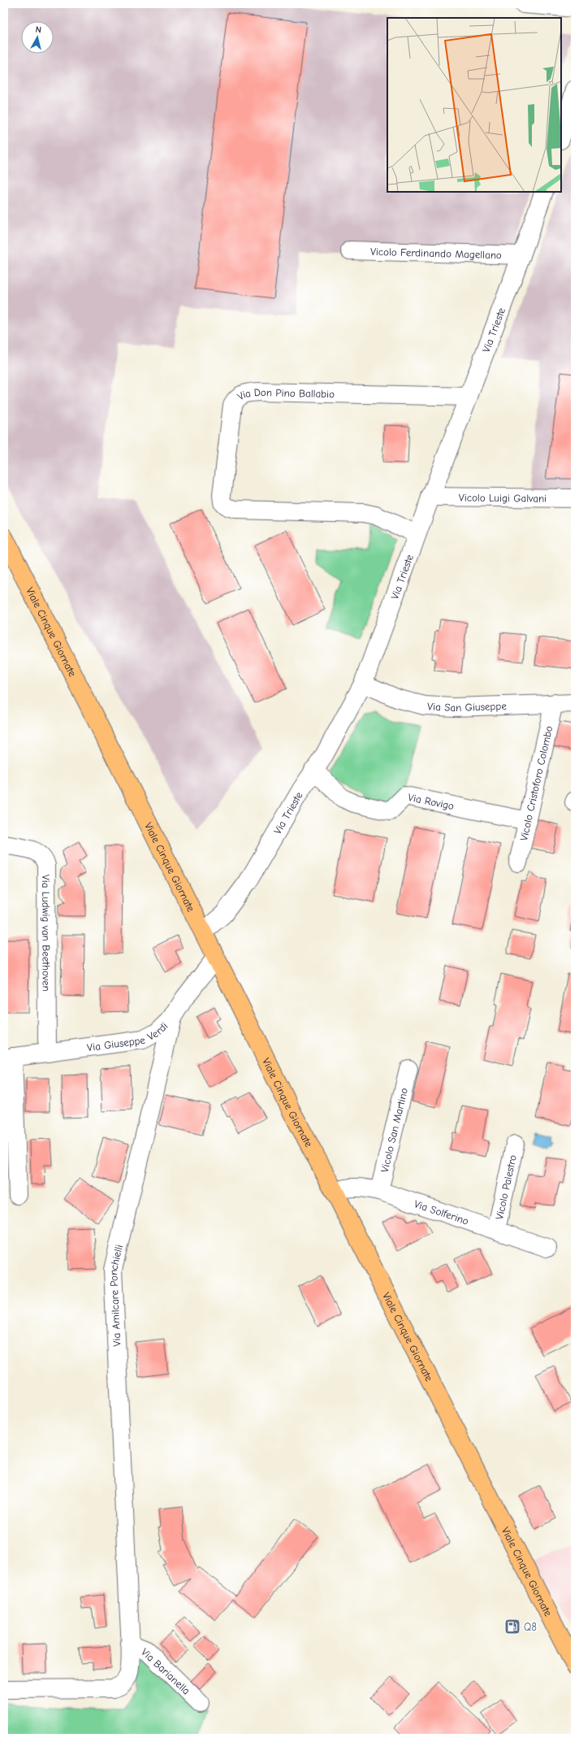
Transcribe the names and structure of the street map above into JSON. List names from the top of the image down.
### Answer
{
  "streets": {
    "main road": ["Viale Cinque Giornate"],
    "street": [
      "Vicolo Ferdinando Magellano",
      "Via Trieste",
      "Via Don Pino Ballabio",
      "Vicolo Luigi Galvani",
      "Via San Giuseppe",
      "Vicolo Cristoforo Colombo",
      "Via Rovigo",
      "Via Ludwig van Beethoven",
      "Via Giuseppe Verdi",
      "Vicolo San Martino",
      "Vicolo Palestro",
      "Via Solferino",
      "Via Amilcare Ponchielli",
      "Via Barianella"
    ]
  },
  "crossings": [
    ["Vicolo Ferdinando Magellano", "Via Trieste"],
    ["Via Trieste", "Via Don Pino Ballabio"],
    ["Via Trieste", "Vicolo Luigi Galvani"],
    ["Via Trieste", "Viale Cinque Giornate"],
    ["Via Trieste", "Via San Giuseppe"],
    ["Via Trieste", "Via Rovigo"],
    ["Viale Cinque Giornate", "Via Giuseppe Verdi"],
    ["Viale Cinque Giornate", "Via Solferino"],
    ["Via San Giuseppe", "Vicolo Cristoforo Colombo"],
    ["Vicolo Cristoforo Colombo", "Via Rovigo"],
    ["Via Ludwig van Beethoven", "Via Giuseppe Verdi"],
    ["Via Giuseppe Verdi", "Via Amilcare Ponchielli"],
    ["Vicolo San Martino", "Via Solferino"],
    ["Vicolo Palestro", "Via Solferino"],
    ["Via Amilcare Ponchielli", "Via Barianella"]
  ],
  "places": {
    "fuel station": ["Q8"]
  },
  "north": "top"
}
